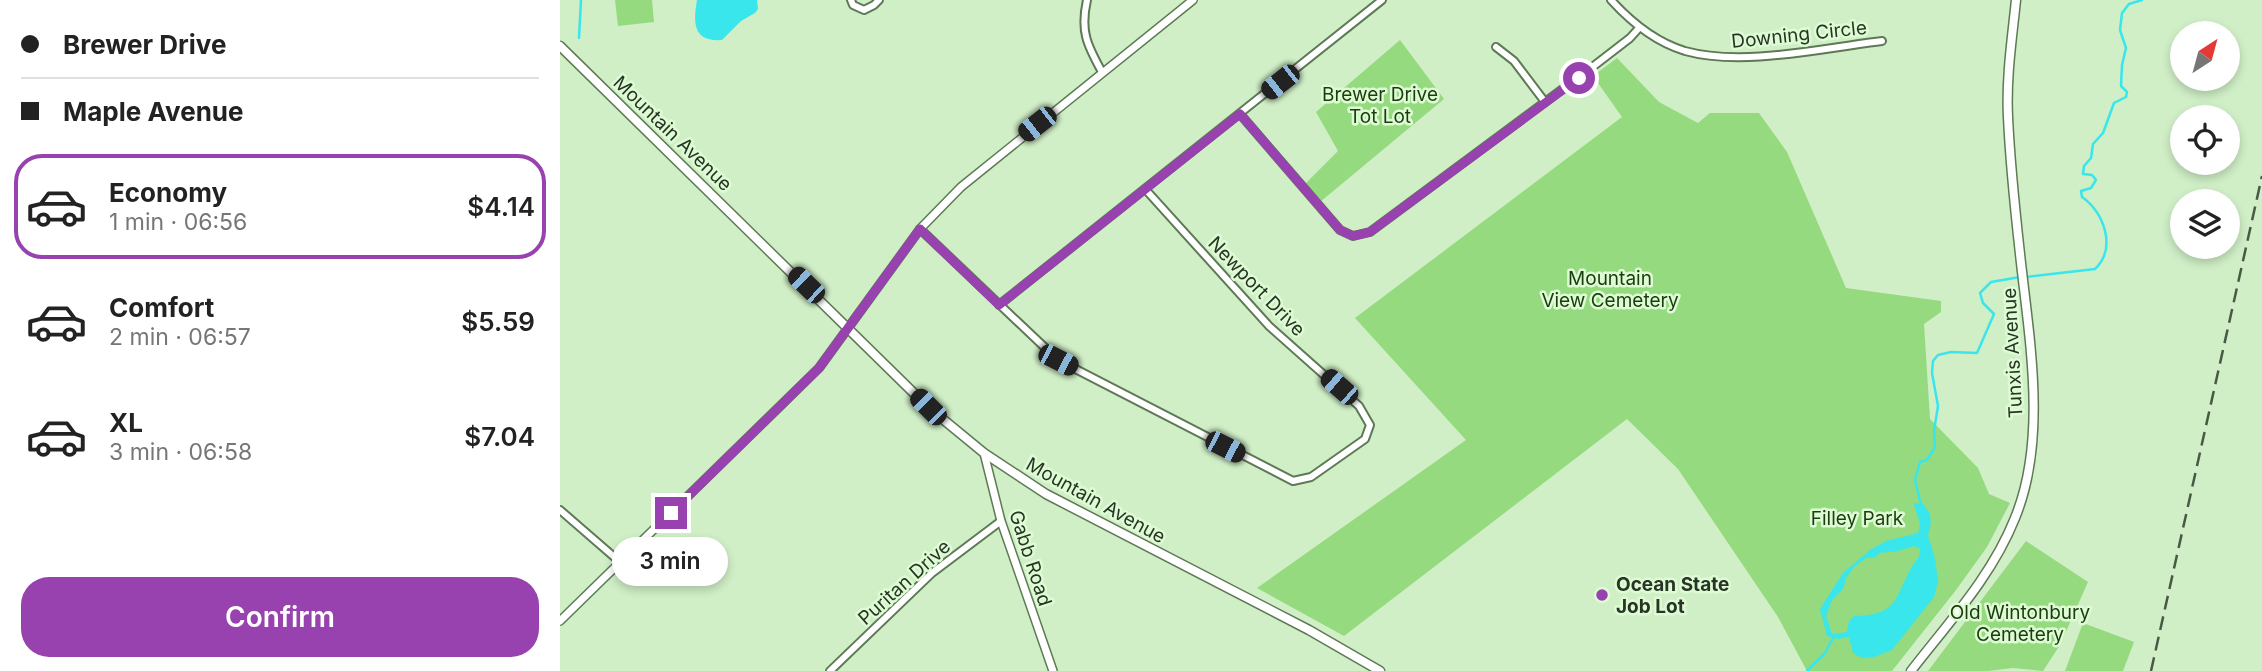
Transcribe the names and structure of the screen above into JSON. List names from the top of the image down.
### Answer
{
  "streets": {
    "main road": ["Mountain Avenue", "Tunxis Avenue"],
    "street": [
      "Downing Circle",
      "Newport Drive",
      "Gabb Road",
      "Puritan Drive"
    ]
  },
  "crossings": [
    ["Mountain Avenue", "Gabb Road"],
    ["Gabb Road", "Puritan Drive"]
  ],
  "parks": [
    "Brewer Drive Tot Lot",
    "Mountain View Cemetery",
    "Filley Park",
    "Old Wintonbury Cemetery"
  ],
  "places": ["Ocean State Job Lot"],
  "north": "top right",
  "page": {
    "banner": ["Brewer Drive", "Maple Avenue"],
    "list": [
      {
        "name": "Economy",
        "note": "1 min · 06:56",
        "value": "$4.14"
      },
      {
        "name": "Comfort",
        "note": "2 min · 06:57",
        "value": "$5.59"
      },
      {
        "name": "XL",
        "note": "3 min · 06:58",
        "value": "$7.04"
      }
    ],
    "bubble": "3 min",
    "buttons": "Confirm"
  }
}
